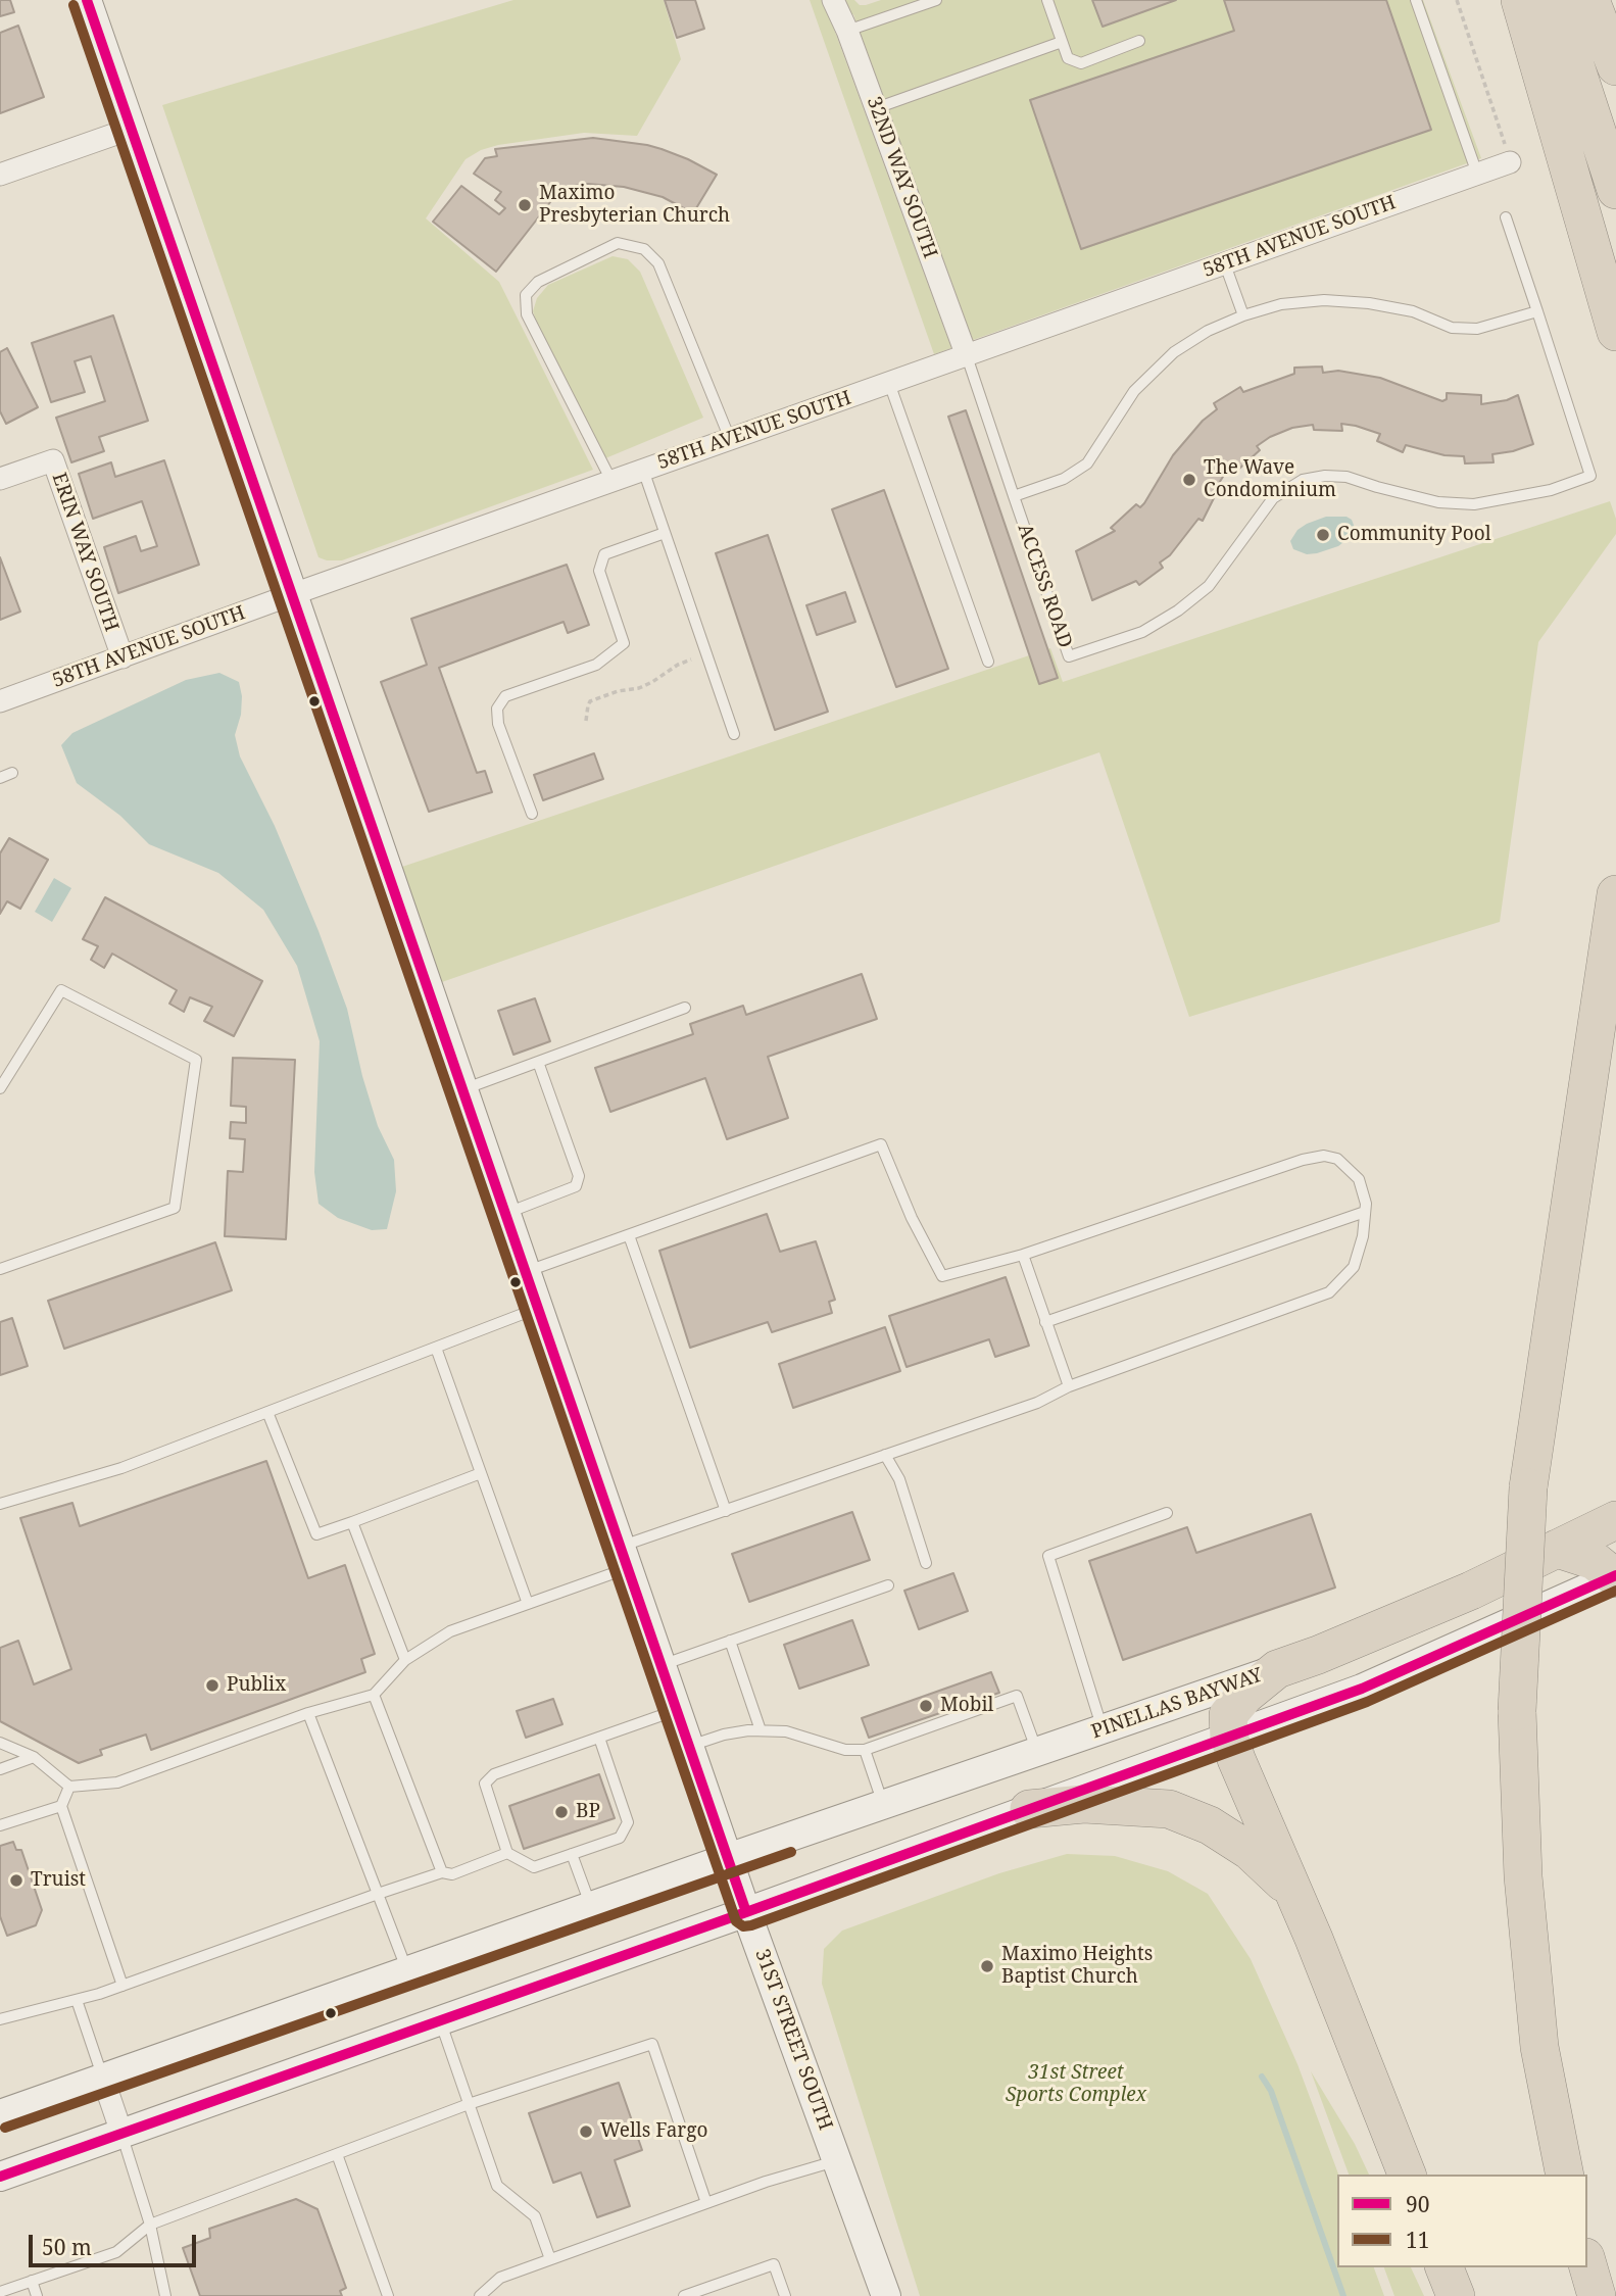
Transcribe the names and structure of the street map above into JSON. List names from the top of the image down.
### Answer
{
  "streets": {
    "highway": ["PINELLAS BAYWAY"],
    "main road": ["31ST STREET SOUTH"],
    "street": ["32ND WAY SOUTH", "58TH AVENUE SOUTH", "ERIN WAY SOUTH"],
    "lane": ["ACCESS ROAD"]
  },
  "crossings": [
    ["32ND WAY SOUTH", "58TH AVENUE SOUTH"],
    ["32ND WAY SOUTH", "ACCESS ROAD"],
    ["58TH AVENUE SOUTH", "ERIN WAY SOUTH"],
    ["58TH AVENUE SOUTH", "ACCESS ROAD"],
    ["58TH AVENUE SOUTH", "31ST STREET SOUTH"],
    ["PINELLAS BAYWAY", "31ST STREET SOUTH"]
  ],
  "parks": ["31st Street Sports Complex"],
  "places": [
    "Maximo Presbyterian Church",
    "The Wave Condominium",
    "Community Pool",
    "Publix",
    "Mobil",
    "BP",
    "Truist",
    "Maximo Heights Baptist Church",
    "Wells Fargo"
  ],
  "lines": ["transit line 90", "transit line 11"],
  "legend": ["90", "11"],
  "scale_bar": "50 m"
}
